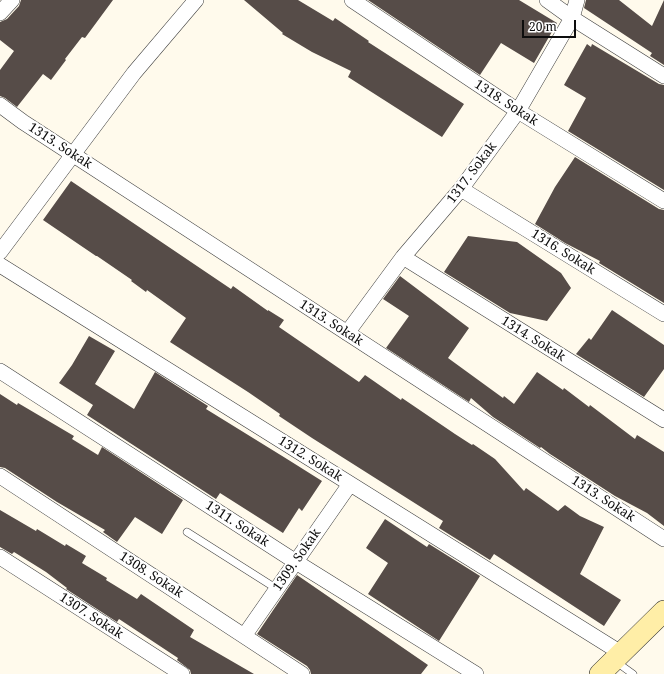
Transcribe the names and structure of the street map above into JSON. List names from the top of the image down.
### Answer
{
  "streets": {
    "street": [
      "1318. Sokak",
      "1313. Sokak",
      "1317. Sokak",
      "1316. Sokak",
      "1314. Sokak",
      "1312. Sokak",
      "1311. Sokak",
      "1309. Sokak",
      "1308. Sokak",
      "1307. Sokak"
    ]
  },
  "crossings": [
    ["1318. Sokak", "1317. Sokak"],
    ["1313. Sokak", "1317. Sokak"],
    ["1317. Sokak", "1316. Sokak"],
    ["1317. Sokak", "1314. Sokak"],
    ["1312. Sokak", "1309. Sokak"],
    ["1311. Sokak", "1309. Sokak"],
    ["1309. Sokak", "1308. Sokak"]
  ],
  "scale_bar": "20 m"
}
